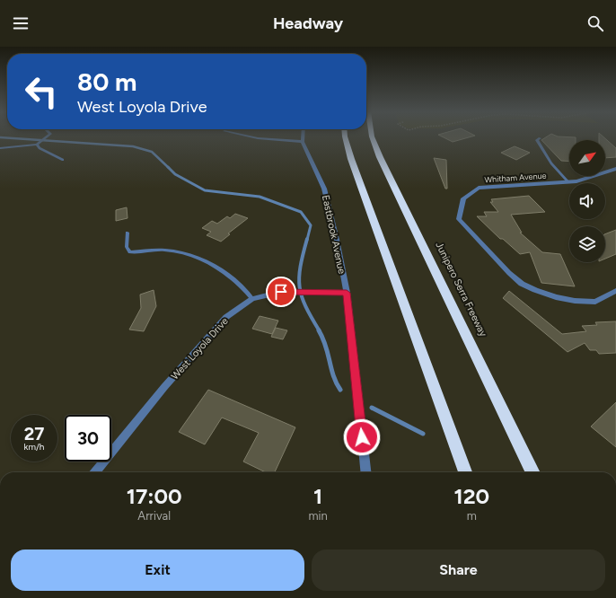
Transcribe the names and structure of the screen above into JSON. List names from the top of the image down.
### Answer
{
  "streets": {
    "highway": ["Junipero Serra Freeway"],
    "street": ["Whitham Avenue", "Eastbrook Avenue", "West Loyola Drive"]
  },
  "crossings": [
    ["Eastbrook Avenue", "West Loyola Drive"]
  ],
  "north": "top right",
  "page": {
    "header": "Headway",
    "turn": ["80 m", "West Loyola Drive"],
    "speed": "27 km/h",
    "limit": "30",
    "eta": [
      "17:00",
      "Arrival",
      "1",
      "min",
      "120",
      "m"
    ],
    "buttons": ["Exit", "Share"]
  }
}
